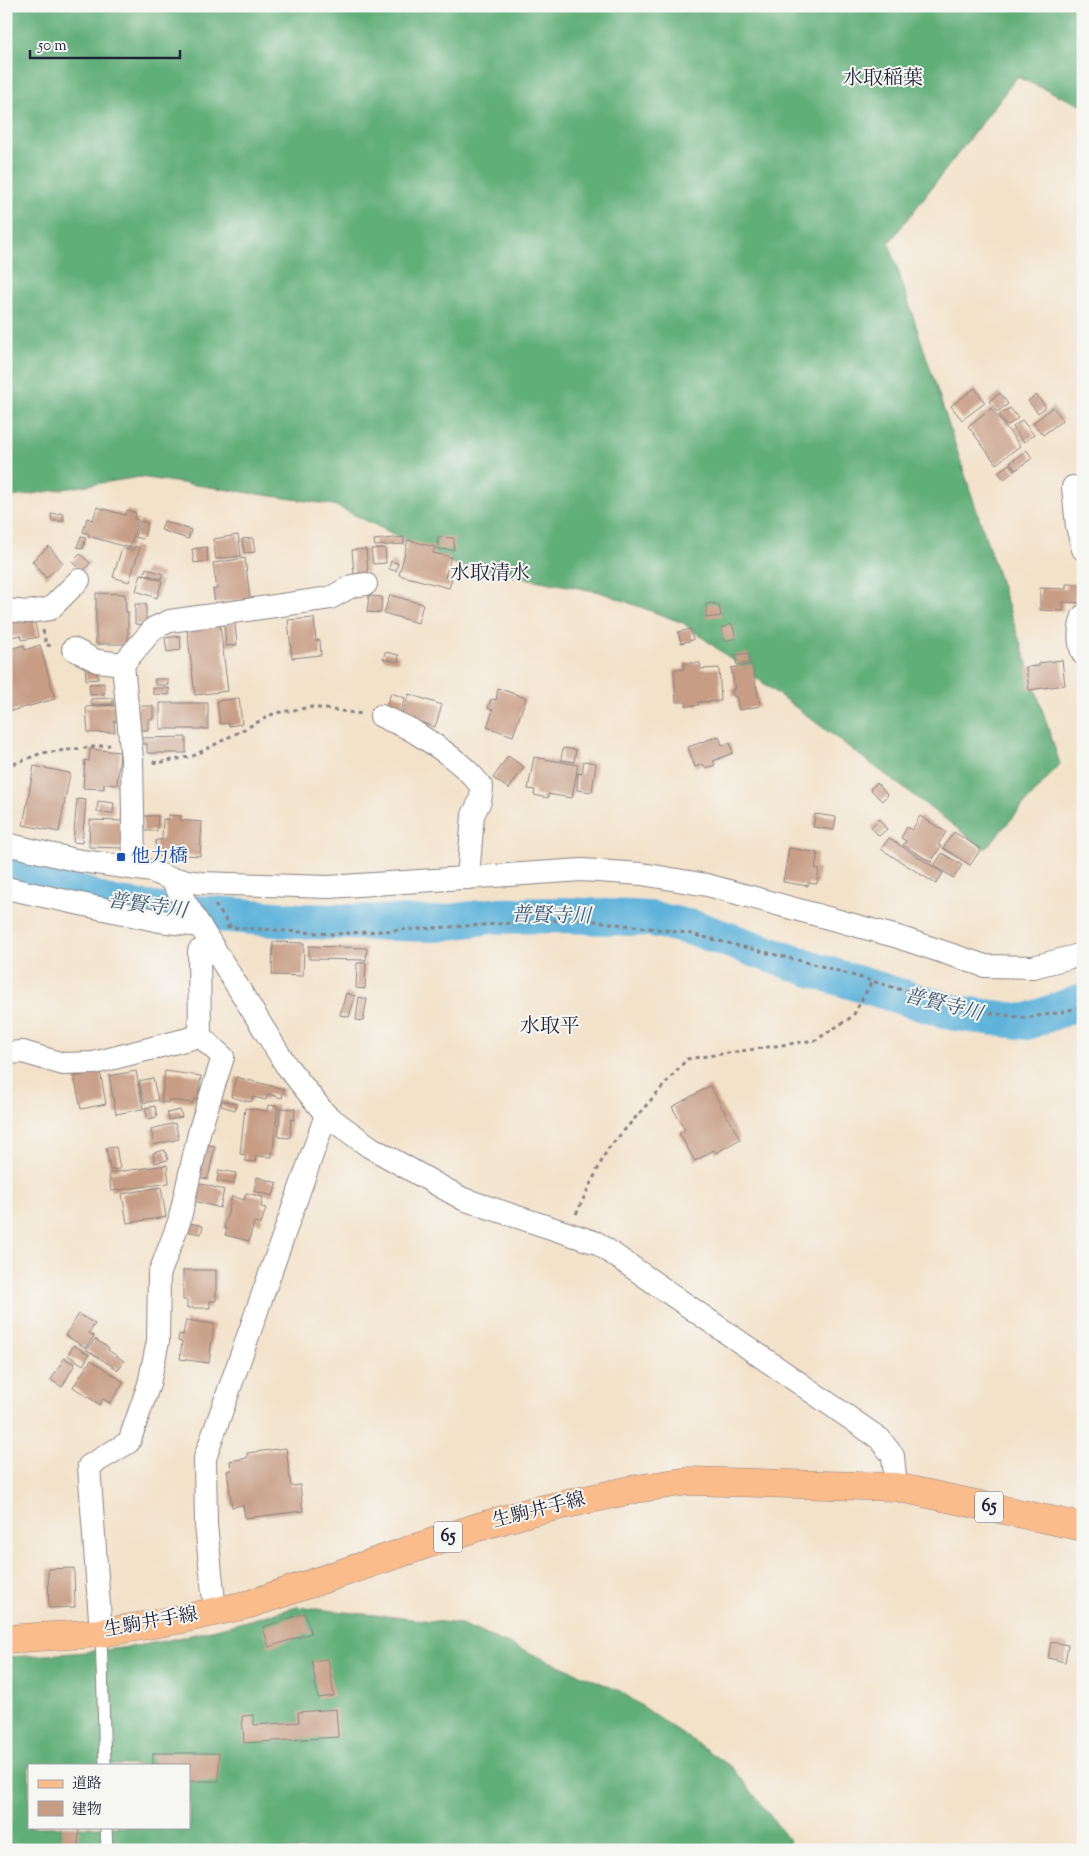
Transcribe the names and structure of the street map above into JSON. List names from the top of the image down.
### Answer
{
  "streets": {
    "main road": ["65", "生駒井手線"]
  },
  "districts": ["水取稲葉", "水取清水", "水取平"],
  "water": ["普賢寺川"],
  "places": {
    "transit": ["他力橋"]
  },
  "legend": ["道路", "建物"],
  "scale_bar": "50 m"
}
